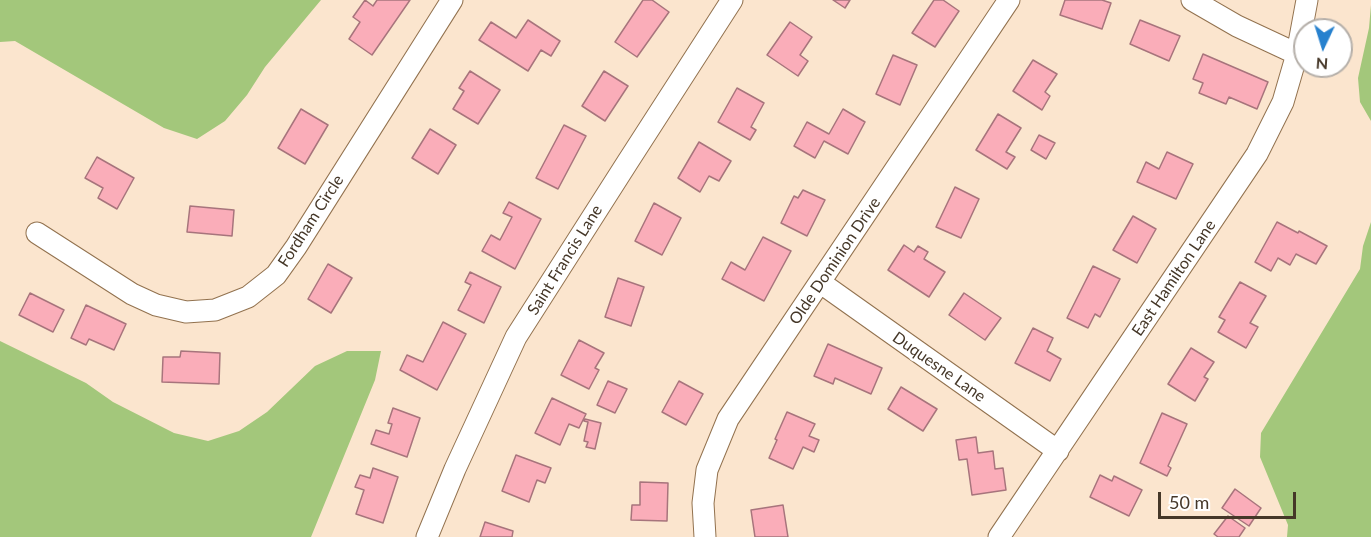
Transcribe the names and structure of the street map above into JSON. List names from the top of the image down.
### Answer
{
  "streets": {
    "street": [
      "Fordham Circle",
      "Saint Francis Lane",
      "Olde Dominion Drive",
      "East Hamilton Lane",
      "Duquesne Lane"
    ]
  },
  "crossings": [
    ["Olde Dominion Drive", "Duquesne Lane"],
    ["East Hamilton Lane", "Duquesne Lane"]
  ],
  "scale_bar": "50 m",
  "north": "bottom"
}
